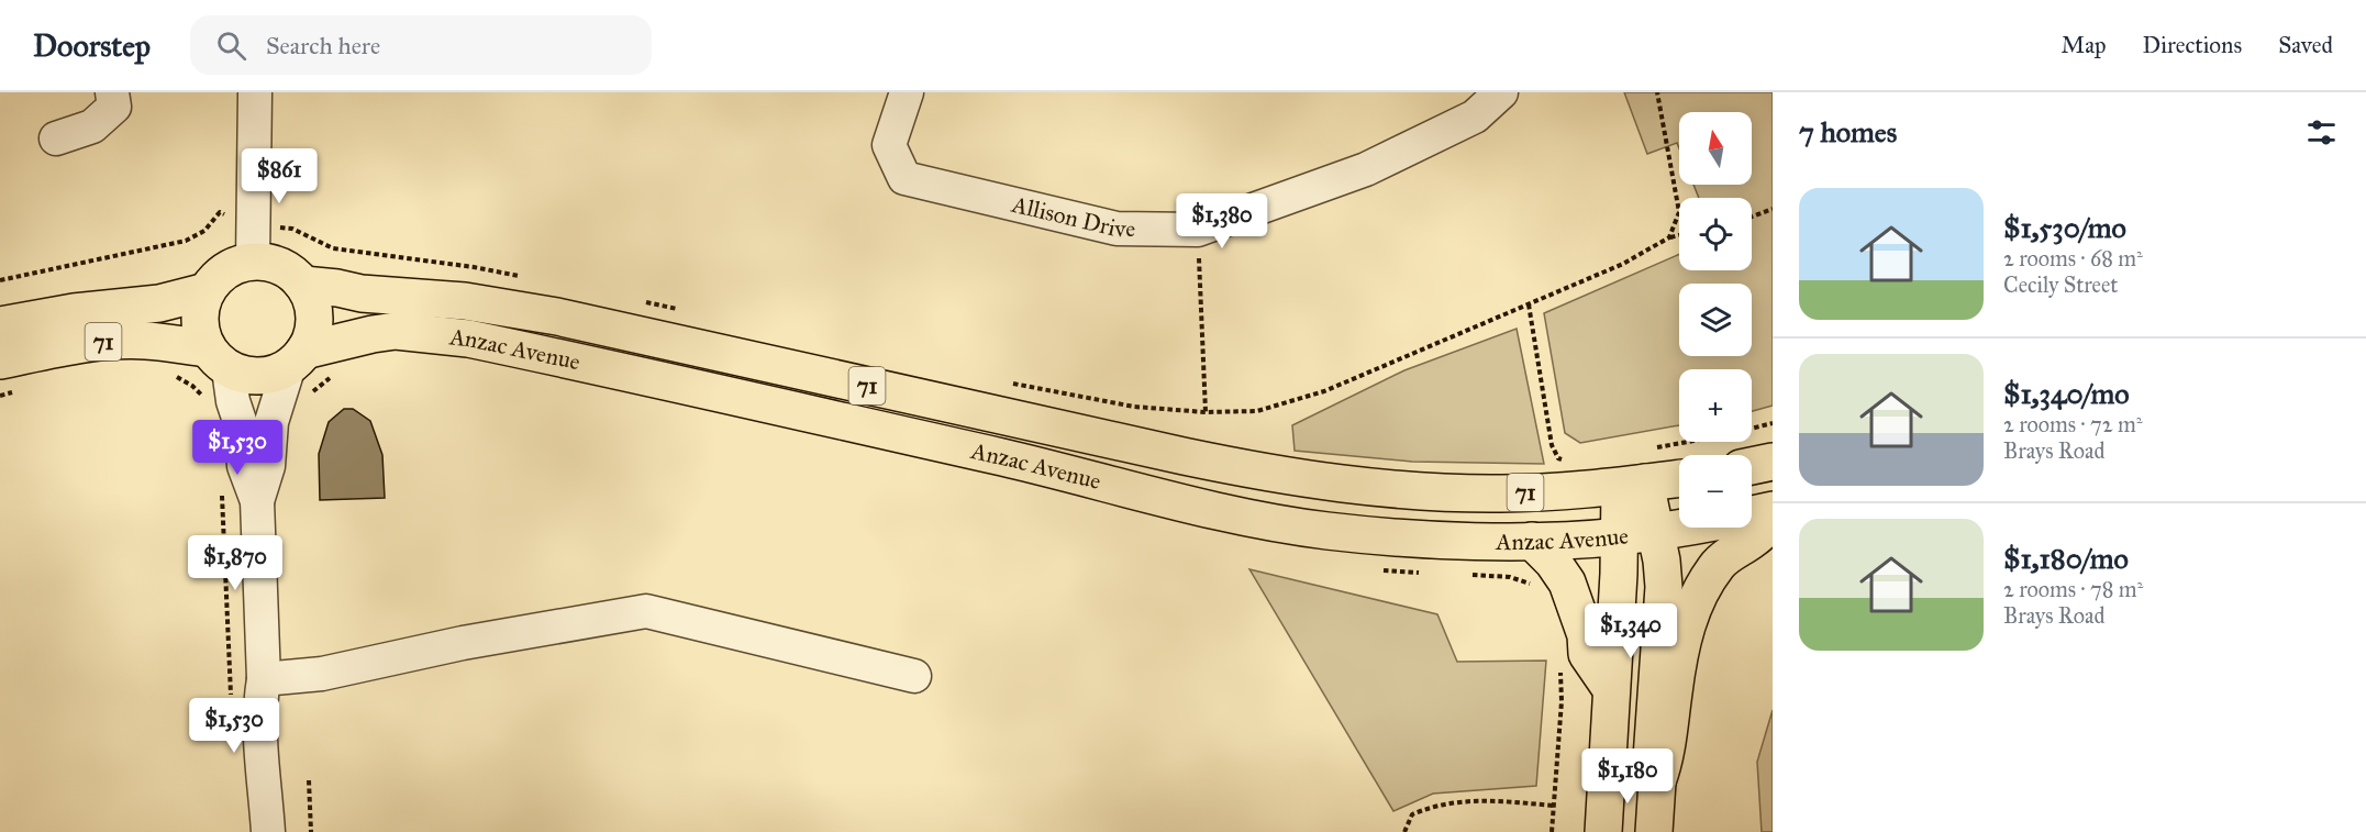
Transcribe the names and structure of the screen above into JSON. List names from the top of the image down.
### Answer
{
  "streets": {
    "main road": ["71", "Anzac Avenue"],
    "street": ["Allison Drive"]
  },
  "crossings": [
    ["71", "Anzac Avenue"]
  ],
  "north": "top",
  "page": {
    "header": "Doorstep",
    "search": "Search here",
    "nav": ["Map", "Directions", "Saved"],
    "heading": "7 homes",
    "map_buttons": ["+", "−"],
    "price": [
      "$861",
      "$1,380",
      "$1,530",
      "$1,870",
      "$1,340",
      "$1,530",
      "$1,180"
    ],
    "list": [
      {
        "name": "$1,530/mo",
        "note": "2 rooms · 68 m² · Cecily Street"
      },
      {
        "name": "$1,340/mo",
        "note": "2 rooms · 72 m² · Brays Road"
      },
      {
        "name": "$1,180/mo",
        "note": "2 rooms · 78 m² · Brays Road"
      }
    ]
  }
}
